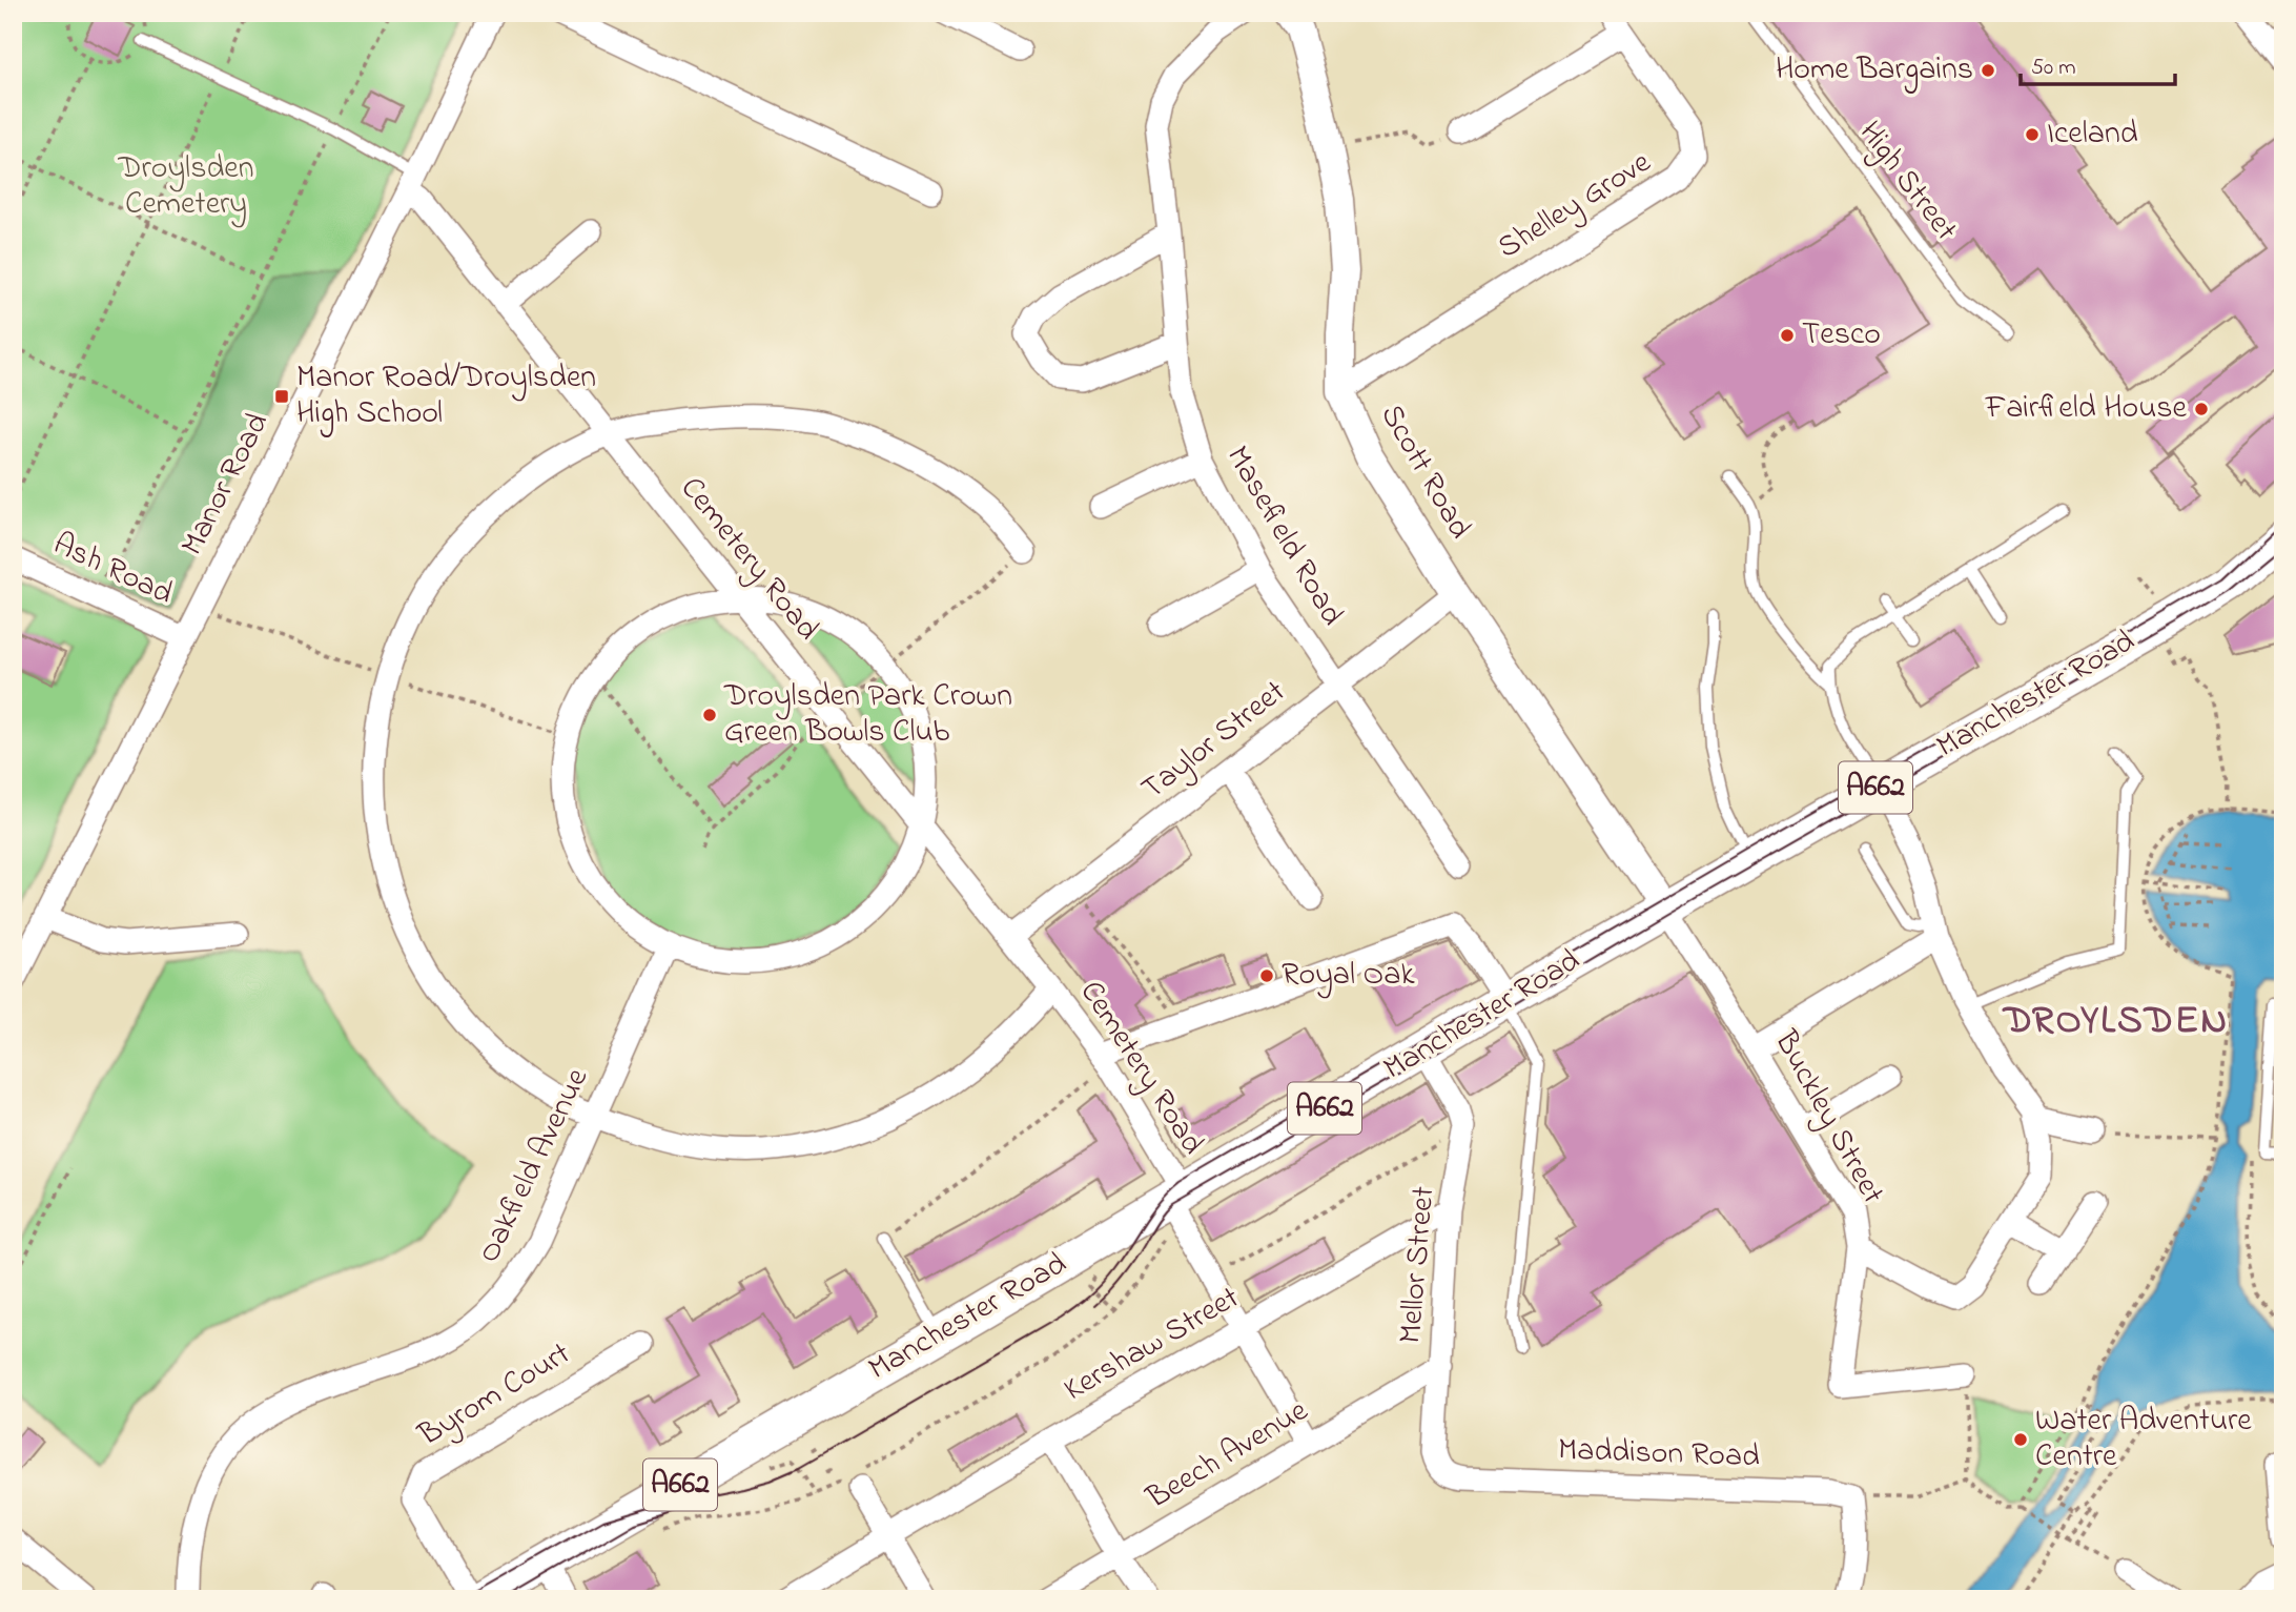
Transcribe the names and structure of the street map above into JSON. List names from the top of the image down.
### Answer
{
  "streets": {
    "main road": ["Manchester Road", "A662"],
    "street": [
      "Shelley Grove",
      "Scott Road",
      "Manor Road",
      "Masefield Road",
      "Cemetery Road",
      "Ash Road",
      "Taylor Street",
      "Buckley Street",
      "Oakfield Avenue",
      "Mellor Street",
      "Kershaw Street",
      "Byrom Court",
      "Maddison Road",
      "Beech Avenue"
    ],
    "lane": ["High Street"]
  },
  "crossings": [
    ["Shelley Grove", "Scott Road"],
    ["Scott Road", "Manchester Road"],
    ["Scott Road", "Taylor Street"],
    ["Scott Road", "Buckley Street"],
    ["Manor Road", "Cemetery Road"],
    ["Manor Road", "Ash Road"],
    ["Masefield Road", "Taylor Street"],
    ["Cemetery Road", "Manchester Road"],
    ["Cemetery Road", "Taylor Street"],
    ["Cemetery Road", "Kershaw Street"],
    ["Cemetery Road", "Beech Avenue"],
    ["Manchester Road", "Buckley Street"],
    ["Mellor Street", "Kershaw Street"],
    ["Mellor Street", "Maddison Road"],
    ["Mellor Street", "Beech Avenue"]
  ],
  "districts": ["DROYLSDEN"],
  "parks": ["Droylsden Cemetery"],
  "places": {
    "other": [
      "Home Bargains",
      "Iceland",
      "Tesco",
      "Fairfield House",
      "Droylsden Park Crown Green Bowls Club",
      "Royal Oak",
      "Water Adventure Centre"
    ],
    "transit": ["Manor Road/Droylsden High School"]
  },
  "scale_bar": "50 m"
}
